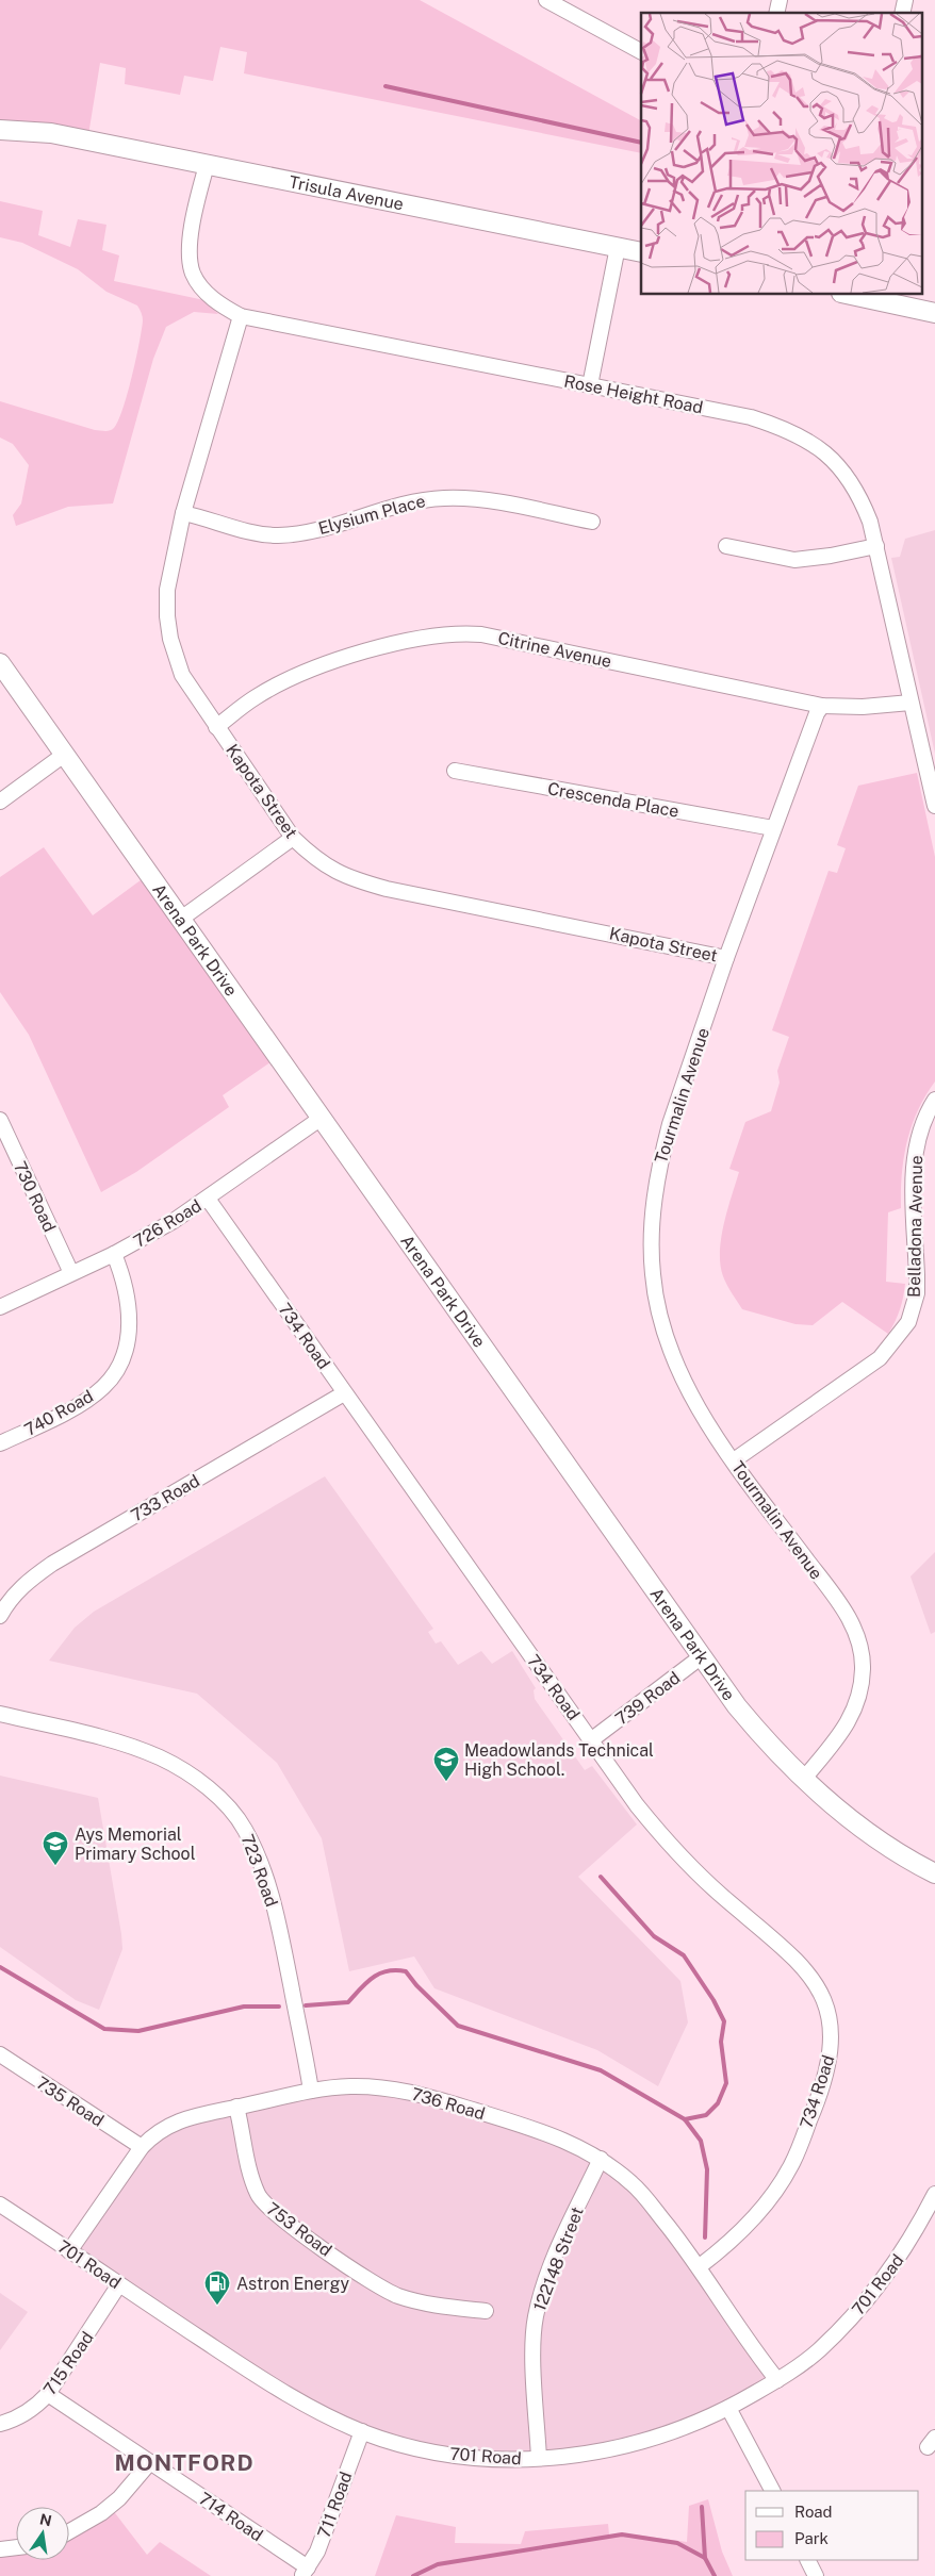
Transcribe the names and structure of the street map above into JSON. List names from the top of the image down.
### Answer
{
  "streets": {
    "street": [
      "Trisula Avenue",
      "Rose Height Road",
      "Elysium Place",
      "Citrine Avenue",
      "Kapota Street",
      "Crescenda Place",
      "Arena Park Drive",
      "Tourmalin Avenue",
      "730 Road",
      "726 Road",
      "Belladona Avenue",
      "734 Road",
      "740 Road",
      "733 Road",
      "739 Road",
      "723 Road",
      "735 Road",
      "736 Road",
      "753 Road",
      "122148 Street",
      "701 Road",
      "715 Road",
      "711 Road",
      "714 Road"
    ]
  },
  "crossings": [
    ["Trisula Avenue", "Rose Height Road"],
    ["Rose Height Road", "Citrine Avenue"],
    ["Rose Height Road", "Kapota Street"],
    ["Elysium Place", "Kapota Street"],
    ["Citrine Avenue", "Kapota Street"],
    ["Citrine Avenue", "Tourmalin Avenue"],
    ["Kapota Street", "Tourmalin Avenue"],
    ["Crescenda Place", "Tourmalin Avenue"],
    ["Arena Park Drive", "Tourmalin Avenue"],
    ["Arena Park Drive", "726 Road"],
    ["Arena Park Drive", "739 Road"],
    ["Tourmalin Avenue", "Belladona Avenue"],
    ["730 Road", "726 Road"],
    ["726 Road", "734 Road"],
    ["726 Road", "740 Road"],
    ["734 Road", "733 Road"],
    ["734 Road", "739 Road"],
    ["734 Road", "736 Road"],
    ["723 Road", "736 Road"],
    ["735 Road", "736 Road"],
    ["736 Road", "753 Road"],
    ["736 Road", "122148 Street"],
    ["736 Road", "701 Road"],
    ["122148 Street", "701 Road"],
    ["701 Road", "715 Road"],
    ["701 Road", "711 Road"],
    ["715 Road", "714 Road"],
    ["711 Road", "714 Road"]
  ],
  "districts": ["MONTFORD"],
  "places": {
    "school or university": ["Meadowlands Technical High School.", "Ays Memorial Primary School"],
    "fuel station": ["Astron Energy"]
  },
  "legend": ["Road", "Park"],
  "north": "top"
}
